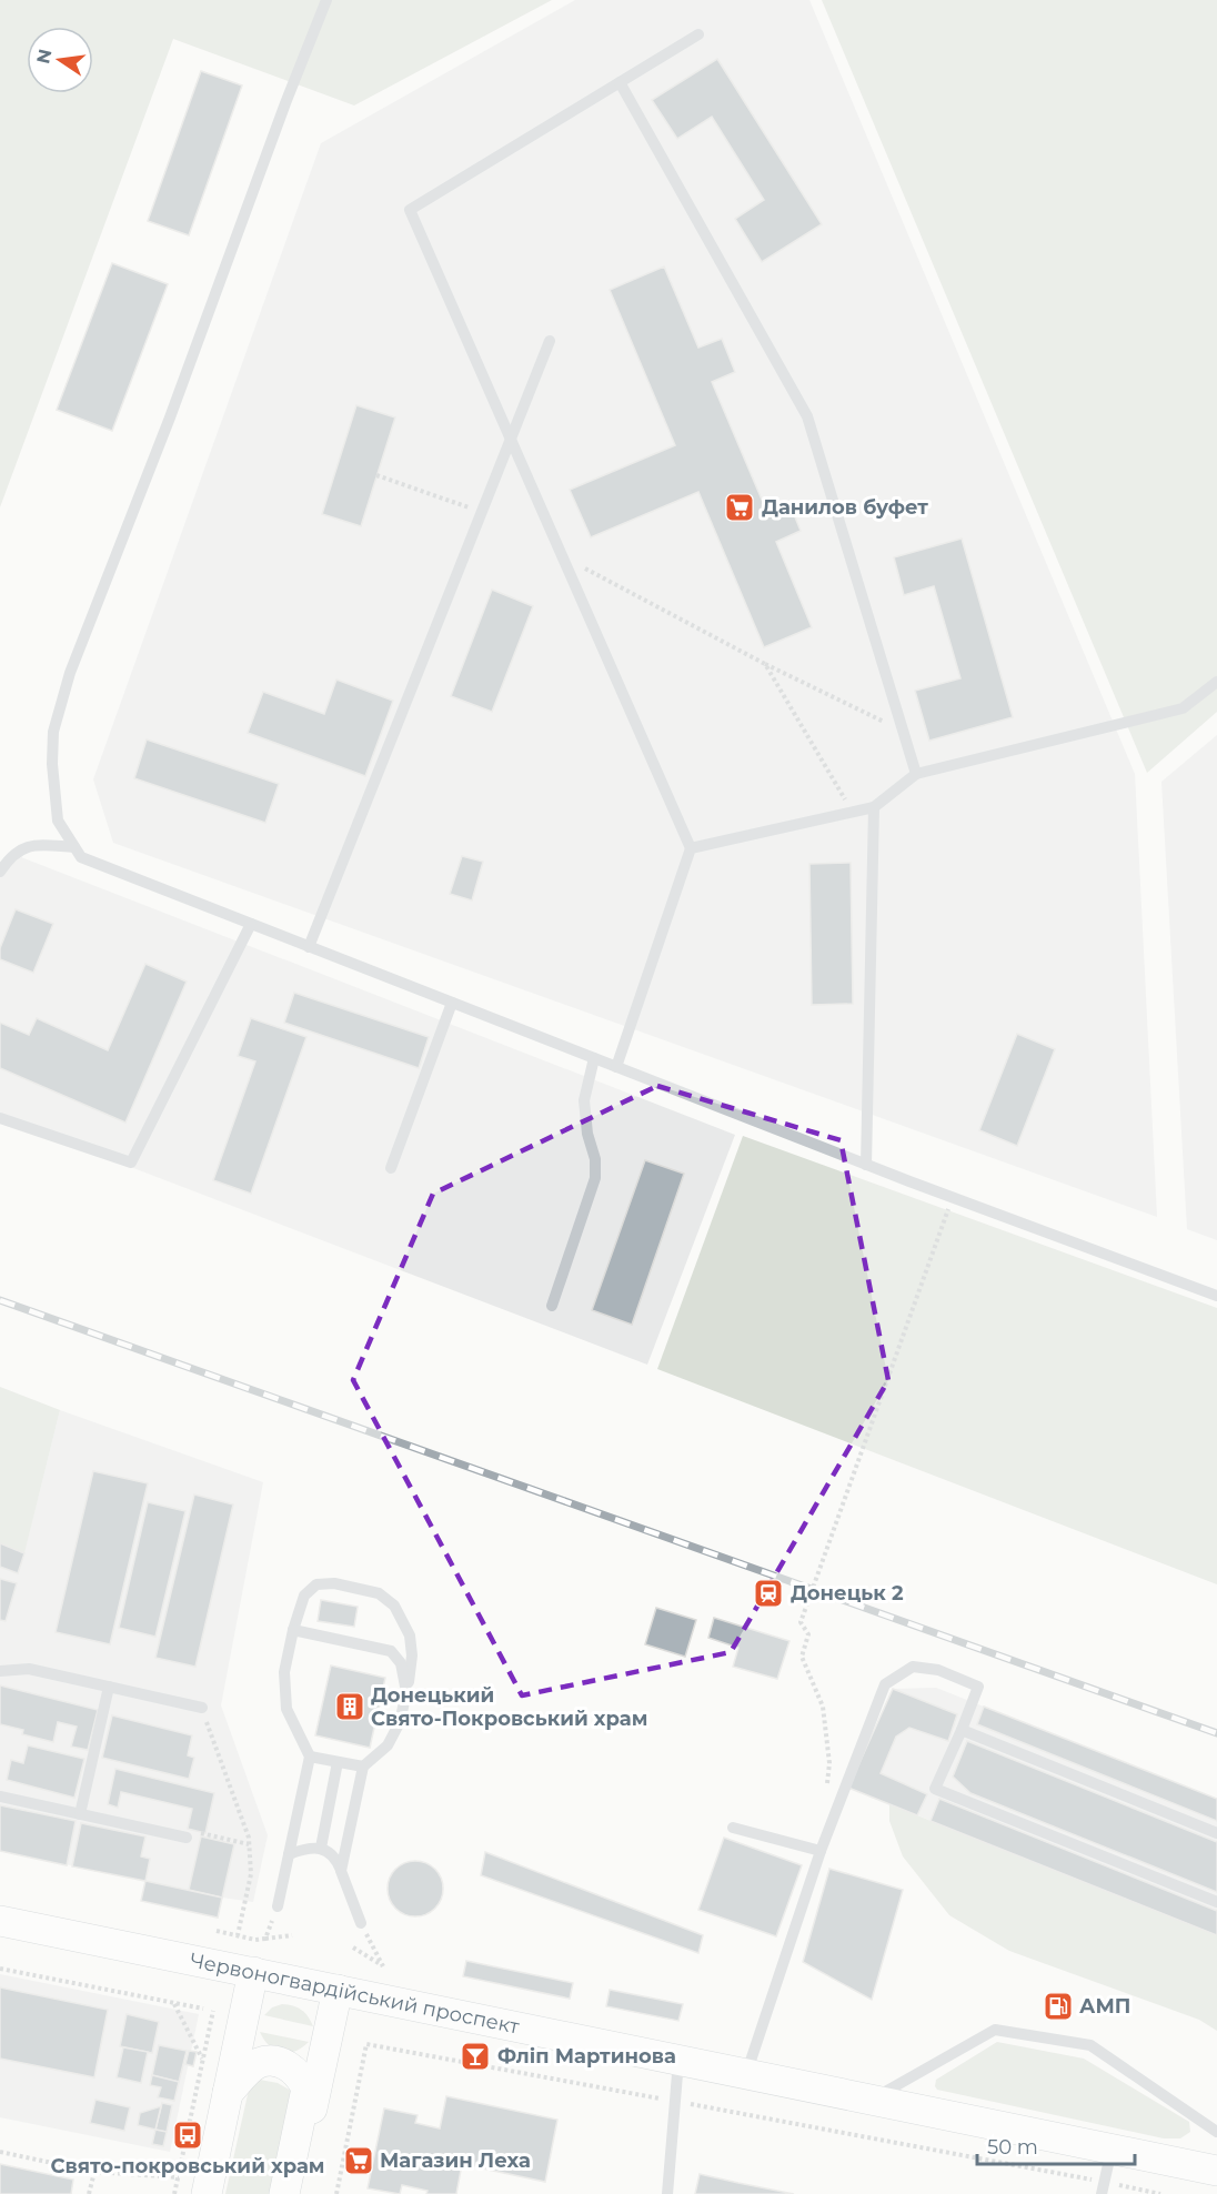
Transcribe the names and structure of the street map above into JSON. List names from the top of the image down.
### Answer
{
  "streets": {
    "main road": ["Червоногвардійський проспект"]
  },
  "places": {
    "supermarket": ["Данилов буфет", "Магазин Леха"],
    "station": ["Донецьк 2"],
    "building": ["Донецький Свято-Покровський храм"],
    "fuel station": ["АМП"],
    "bar": ["Фліп Мартинова"],
    "bus stop": ["Свято-покровський храм"]
  },
  "scale_bar": "50 m",
  "north": "left"
}
